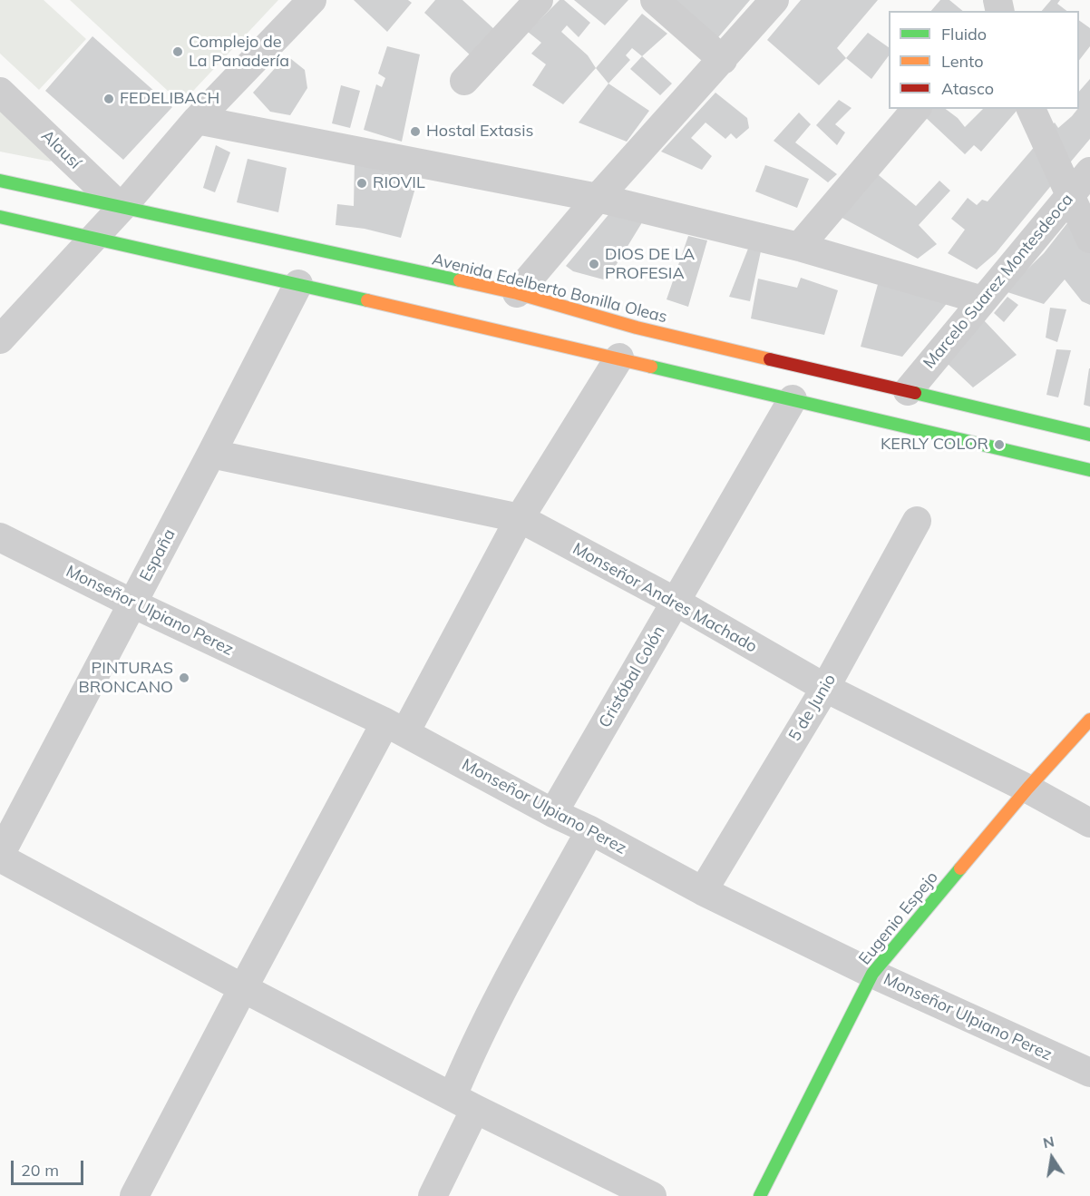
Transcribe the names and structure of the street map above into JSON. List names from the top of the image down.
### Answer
{
  "streets": {
    "main road": ["Avenida Edelberto Bonilla Oleas", "Eugenio Espejo"],
    "street": [
      "Alausí",
      "Marcelo Suarez Montesdeoca",
      "España",
      "Monseñor Andres Machado",
      "Monseñor Ulpiano Perez",
      "Cristóbal Colón",
      "5 de Junio"
    ]
  },
  "crossings": [
    ["Alausí", "Avenida Edelberto Bonilla Oleas"],
    ["Marcelo Suarez Montesdeoca", "Avenida Edelberto Bonilla Oleas"],
    ["España", "Monseñor Andres Machado"],
    ["España", "Monseñor Ulpiano Perez"],
    ["Monseñor Andres Machado", "Cristóbal Colón"],
    ["Monseñor Andres Machado", "5 de Junio"],
    ["Monseñor Andres Machado", "Eugenio Espejo"],
    ["Monseñor Ulpiano Perez", "Cristóbal Colón"],
    ["Monseñor Ulpiano Perez", "5 de Junio"],
    ["Monseñor Ulpiano Perez", "Eugenio Espejo"]
  ],
  "places": [
    "Complejo de La Panadería",
    "FEDELIBACH",
    "Hostal Extasis",
    "RIOVIL",
    "DIOS DE LA PROFESIA",
    "KERLY COLOR",
    "PINTURAS BRONCANO"
  ],
  "legend": ["Fluido", "Lento", "Atasco"],
  "scale_bar": "20 m",
  "north": "top"
}
